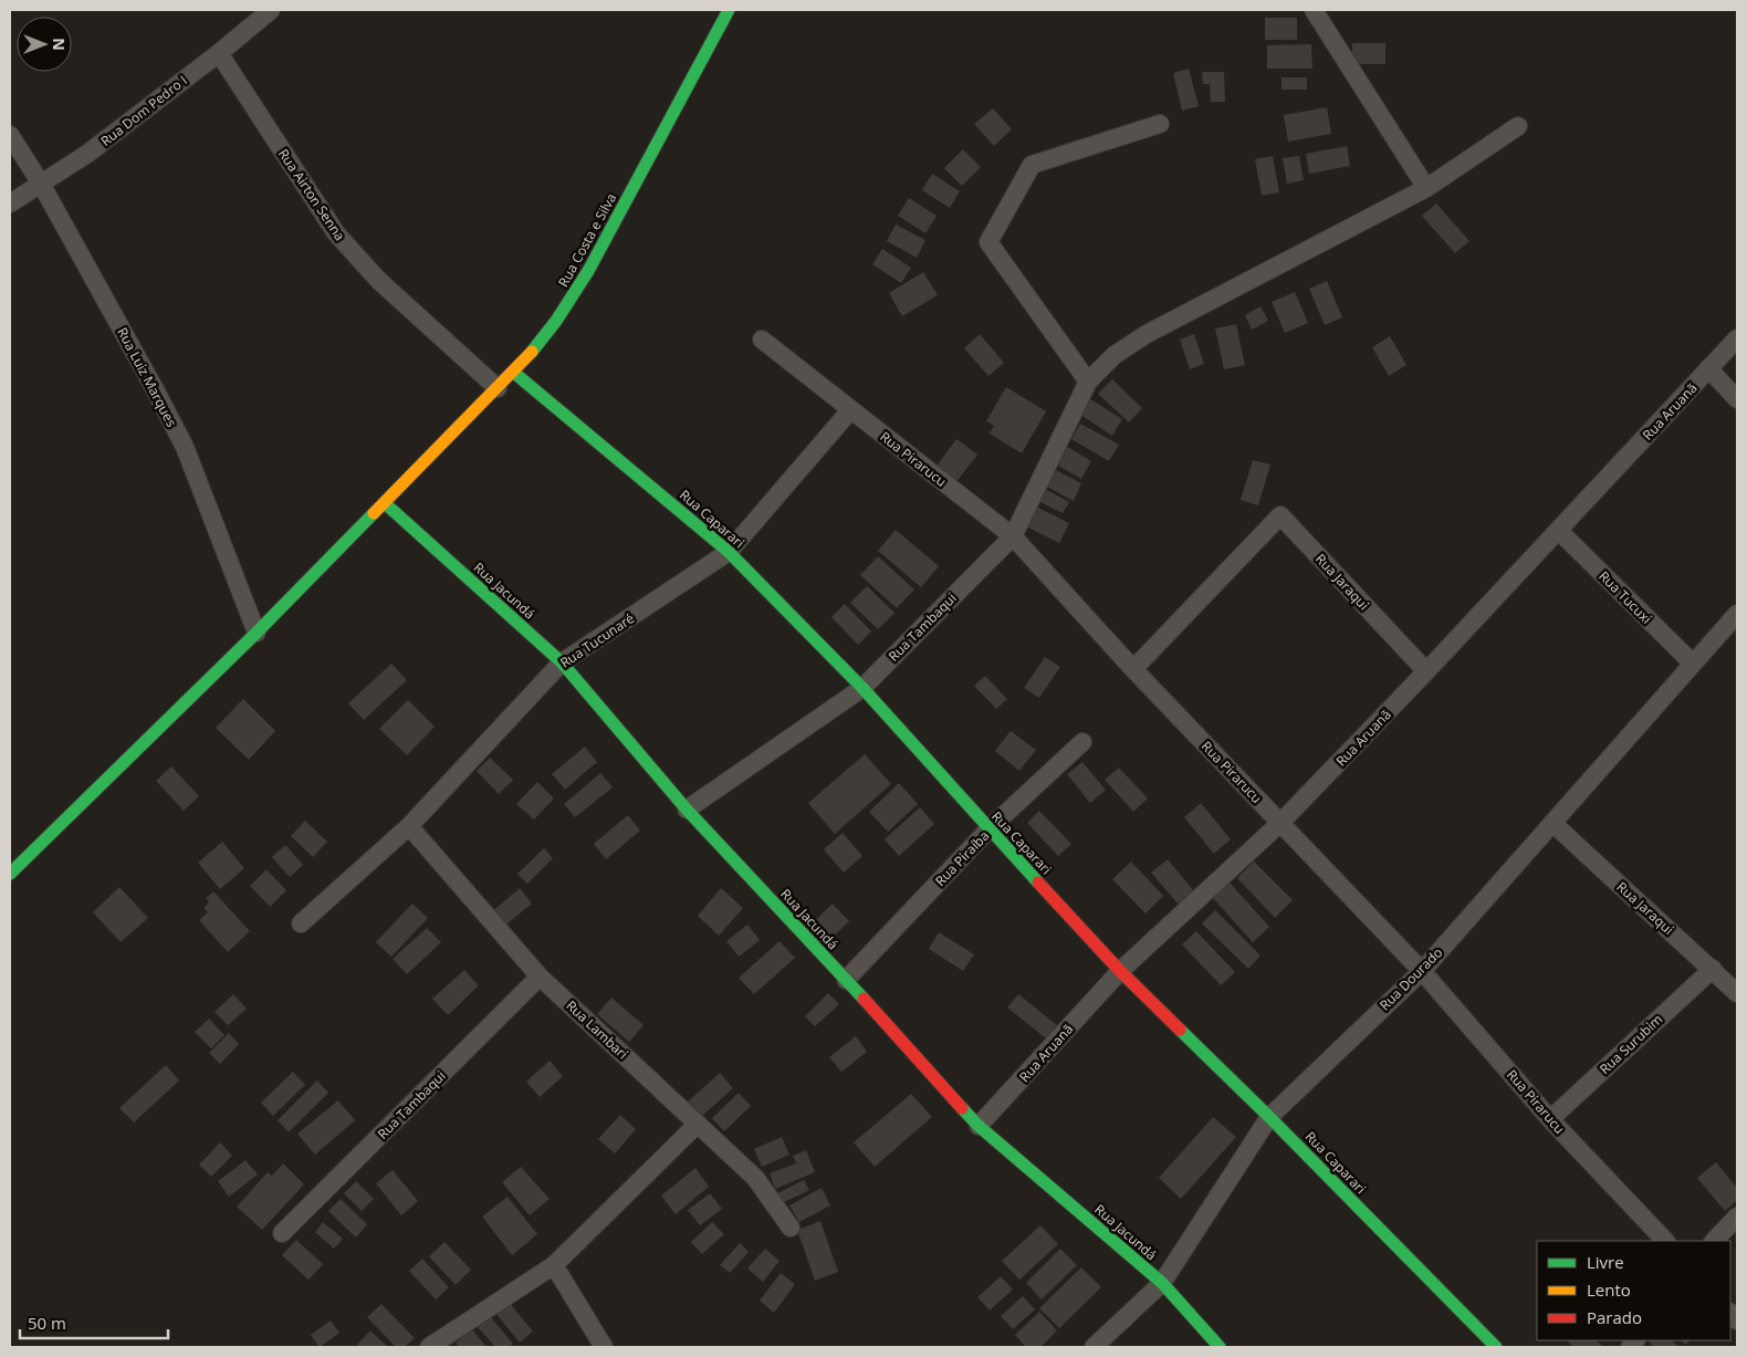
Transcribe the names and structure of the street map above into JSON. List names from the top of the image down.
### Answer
{
  "streets": {
    "street": [
      "Rua Dom Pedro I",
      "Rua Airton Senna",
      "Rua Costa e Silva",
      "Rua Luiz Marques",
      "Rua Aruanã",
      "Rua Pirarucu",
      "Rua Caparari",
      "Rua Jaraqui",
      "Rua Jacundá",
      "Rua Tucuxi",
      "Rua Tambaqui",
      "Rua Tucunaré",
      "Rua Piraíba",
      "Rua Dourado",
      "Rua Lambari",
      "Rua Surubim"
    ]
  },
  "crossings": [
    ["Rua Dom Pedro I", "Rua Airton Senna"],
    ["Rua Dom Pedro I", "Rua Luiz Marques"],
    ["Rua Airton Senna", "Rua Costa e Silva"],
    ["Rua Costa e Silva", "Rua Luiz Marques"],
    ["Rua Costa e Silva", "Rua Caparari"],
    ["Rua Costa e Silva", "Rua Jacundá"],
    ["Rua Aruanã", "Rua Pirarucu"],
    ["Rua Aruanã", "Rua Caparari"],
    ["Rua Aruanã", "Rua Jaraqui"],
    ["Rua Aruanã", "Rua Jacundá"],
    ["Rua Aruanã", "Rua Tucuxi"],
    ["Rua Pirarucu", "Rua Jaraqui"],
    ["Rua Pirarucu", "Rua Tambaqui"],
    ["Rua Pirarucu", "Rua Tucunaré"],
    ["Rua Pirarucu", "Rua Dourado"],
    ["Rua Pirarucu", "Rua Surubim"],
    ["Rua Caparari", "Rua Tambaqui"],
    ["Rua Caparari", "Rua Tucunaré"],
    ["Rua Caparari", "Rua Piraíba"],
    ["Rua Caparari", "Rua Dourado"],
    ["Rua Jaraqui", "Rua Dourado"],
    ["Rua Jaraqui", "Rua Surubim"],
    ["Rua Jacundá", "Rua Tambaqui"],
    ["Rua Jacundá", "Rua Tucunaré"],
    ["Rua Jacundá", "Rua Piraíba"],
    ["Rua Jacundá", "Rua Dourado"],
    ["Rua Tucuxi", "Rua Dourado"],
    ["Rua Tambaqui", "Rua Lambari"],
    ["Rua Tucunaré", "Rua Lambari"]
  ],
  "legend": ["Livre", "Lento", "Parado"],
  "scale_bar": "50 m",
  "north": "right"
}
